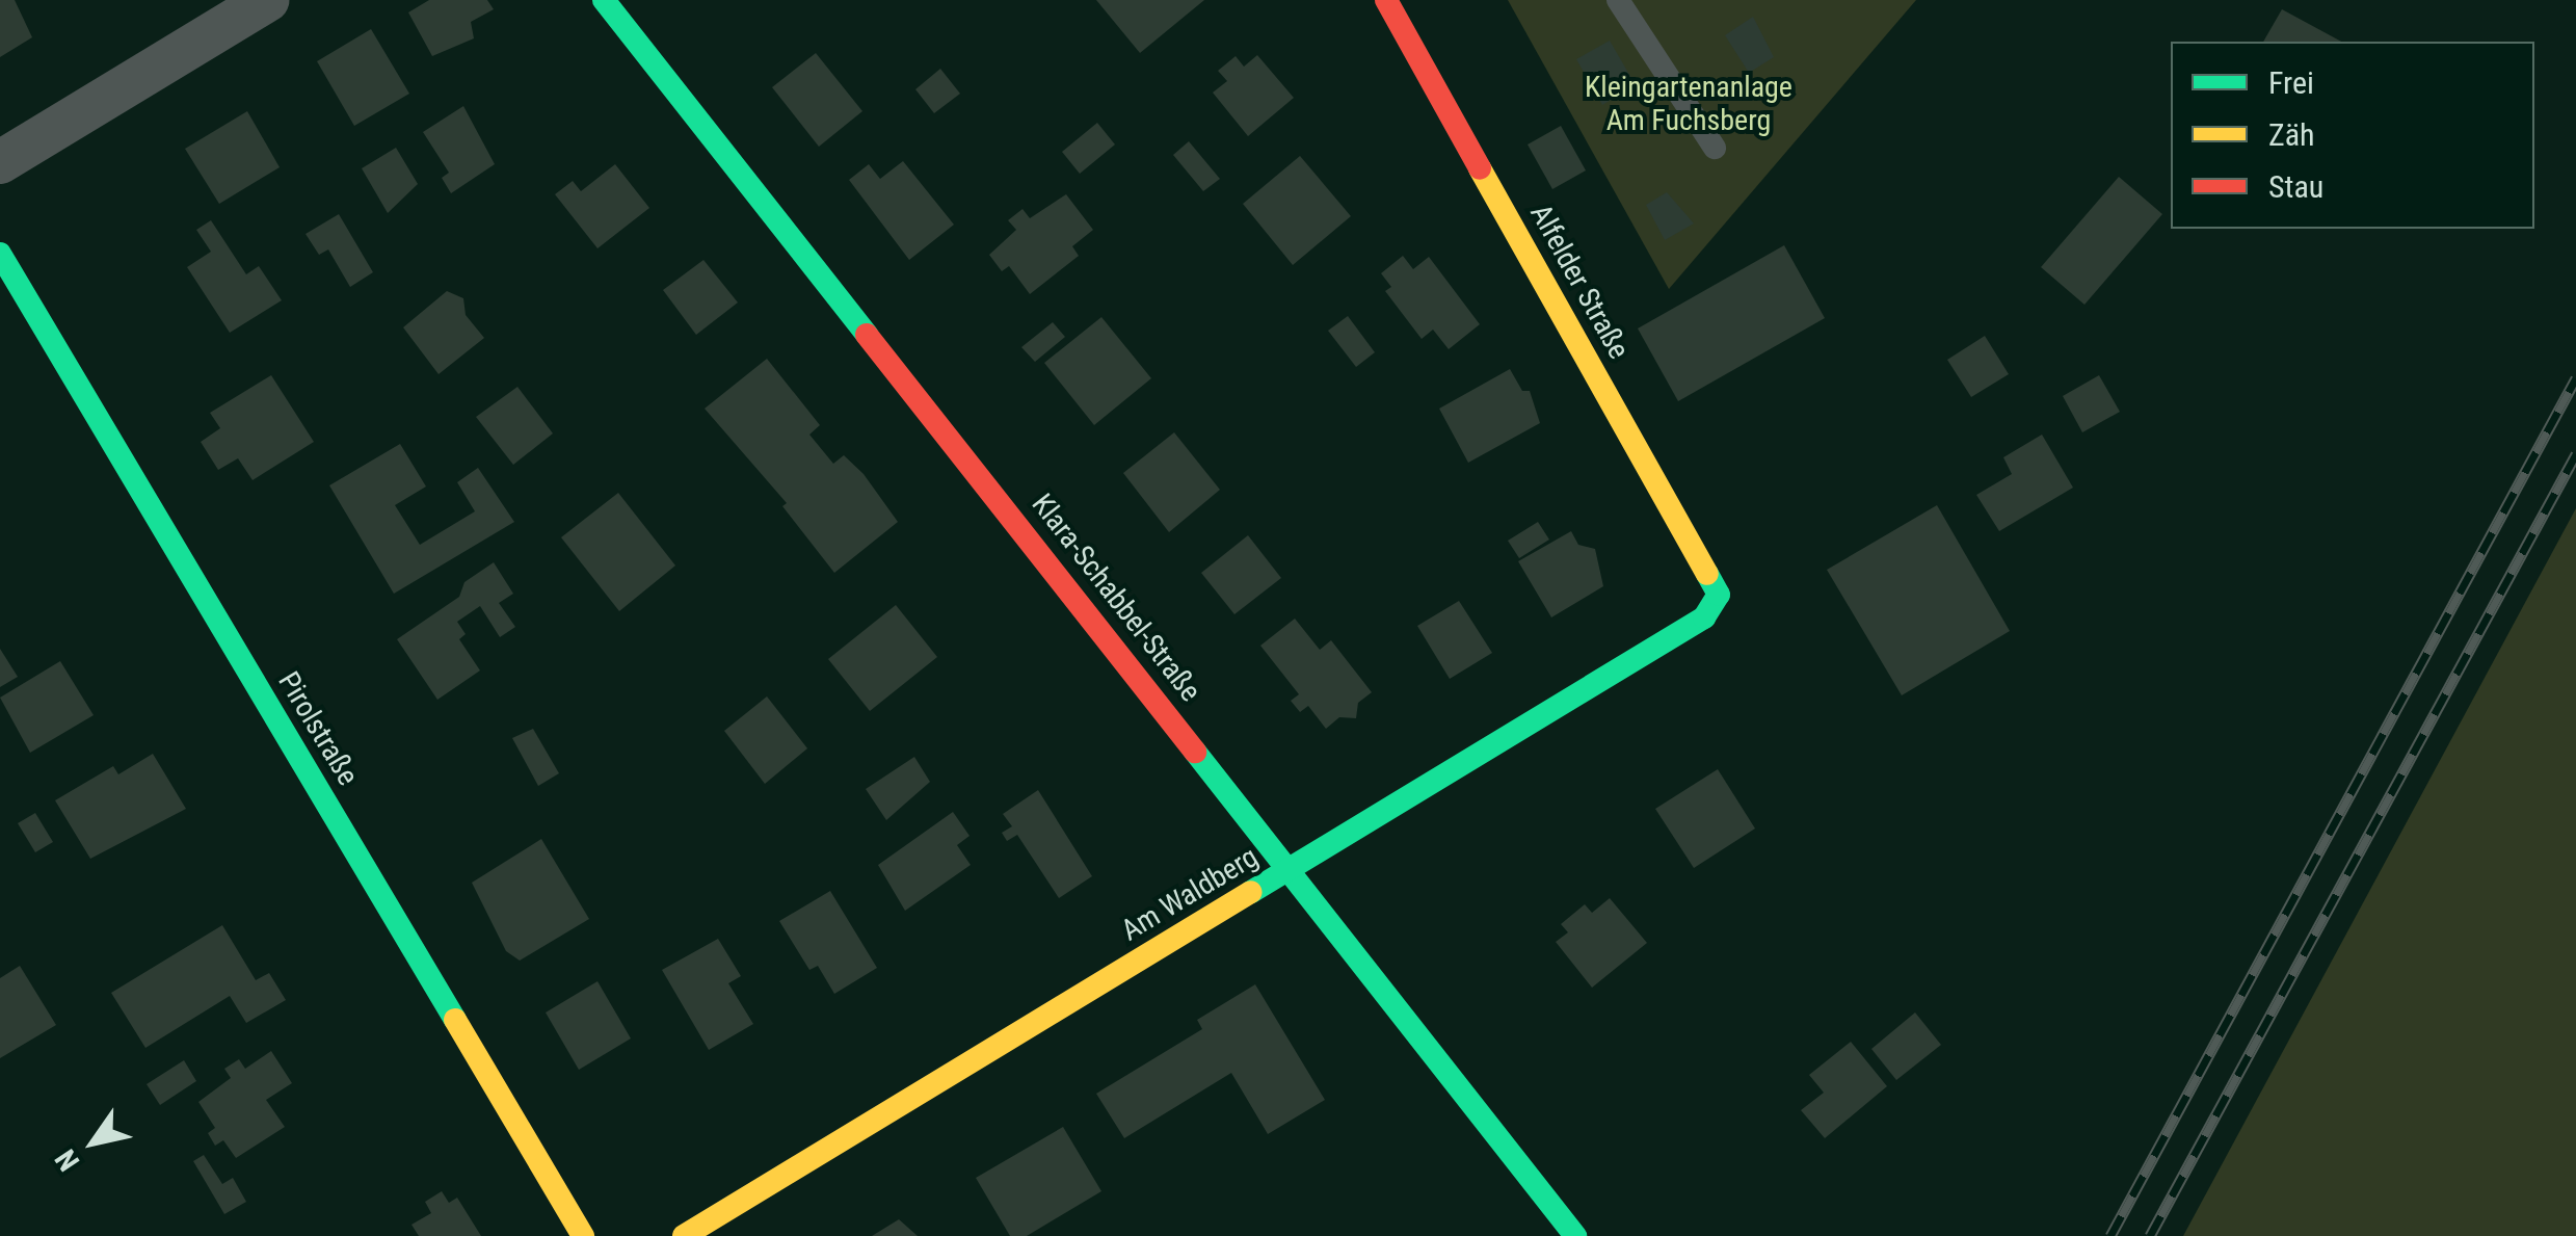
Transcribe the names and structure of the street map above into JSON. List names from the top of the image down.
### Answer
{
  "streets": {
    "street": [
      "Alfelder Straße",
      "Klara-Schabbel-Straße",
      "Pirolstraße",
      "Am Waldberg"
    ]
  },
  "crossings": [
    ["Alfelder Straße", "Am Waldberg"],
    ["Klara-Schabbel-Straße", "Am Waldberg"]
  ],
  "parks": ["Kleingartenanlage Am Fuchsberg"],
  "legend": ["Frei", "Zäh", "Stau"],
  "north": "bottom left"
}
